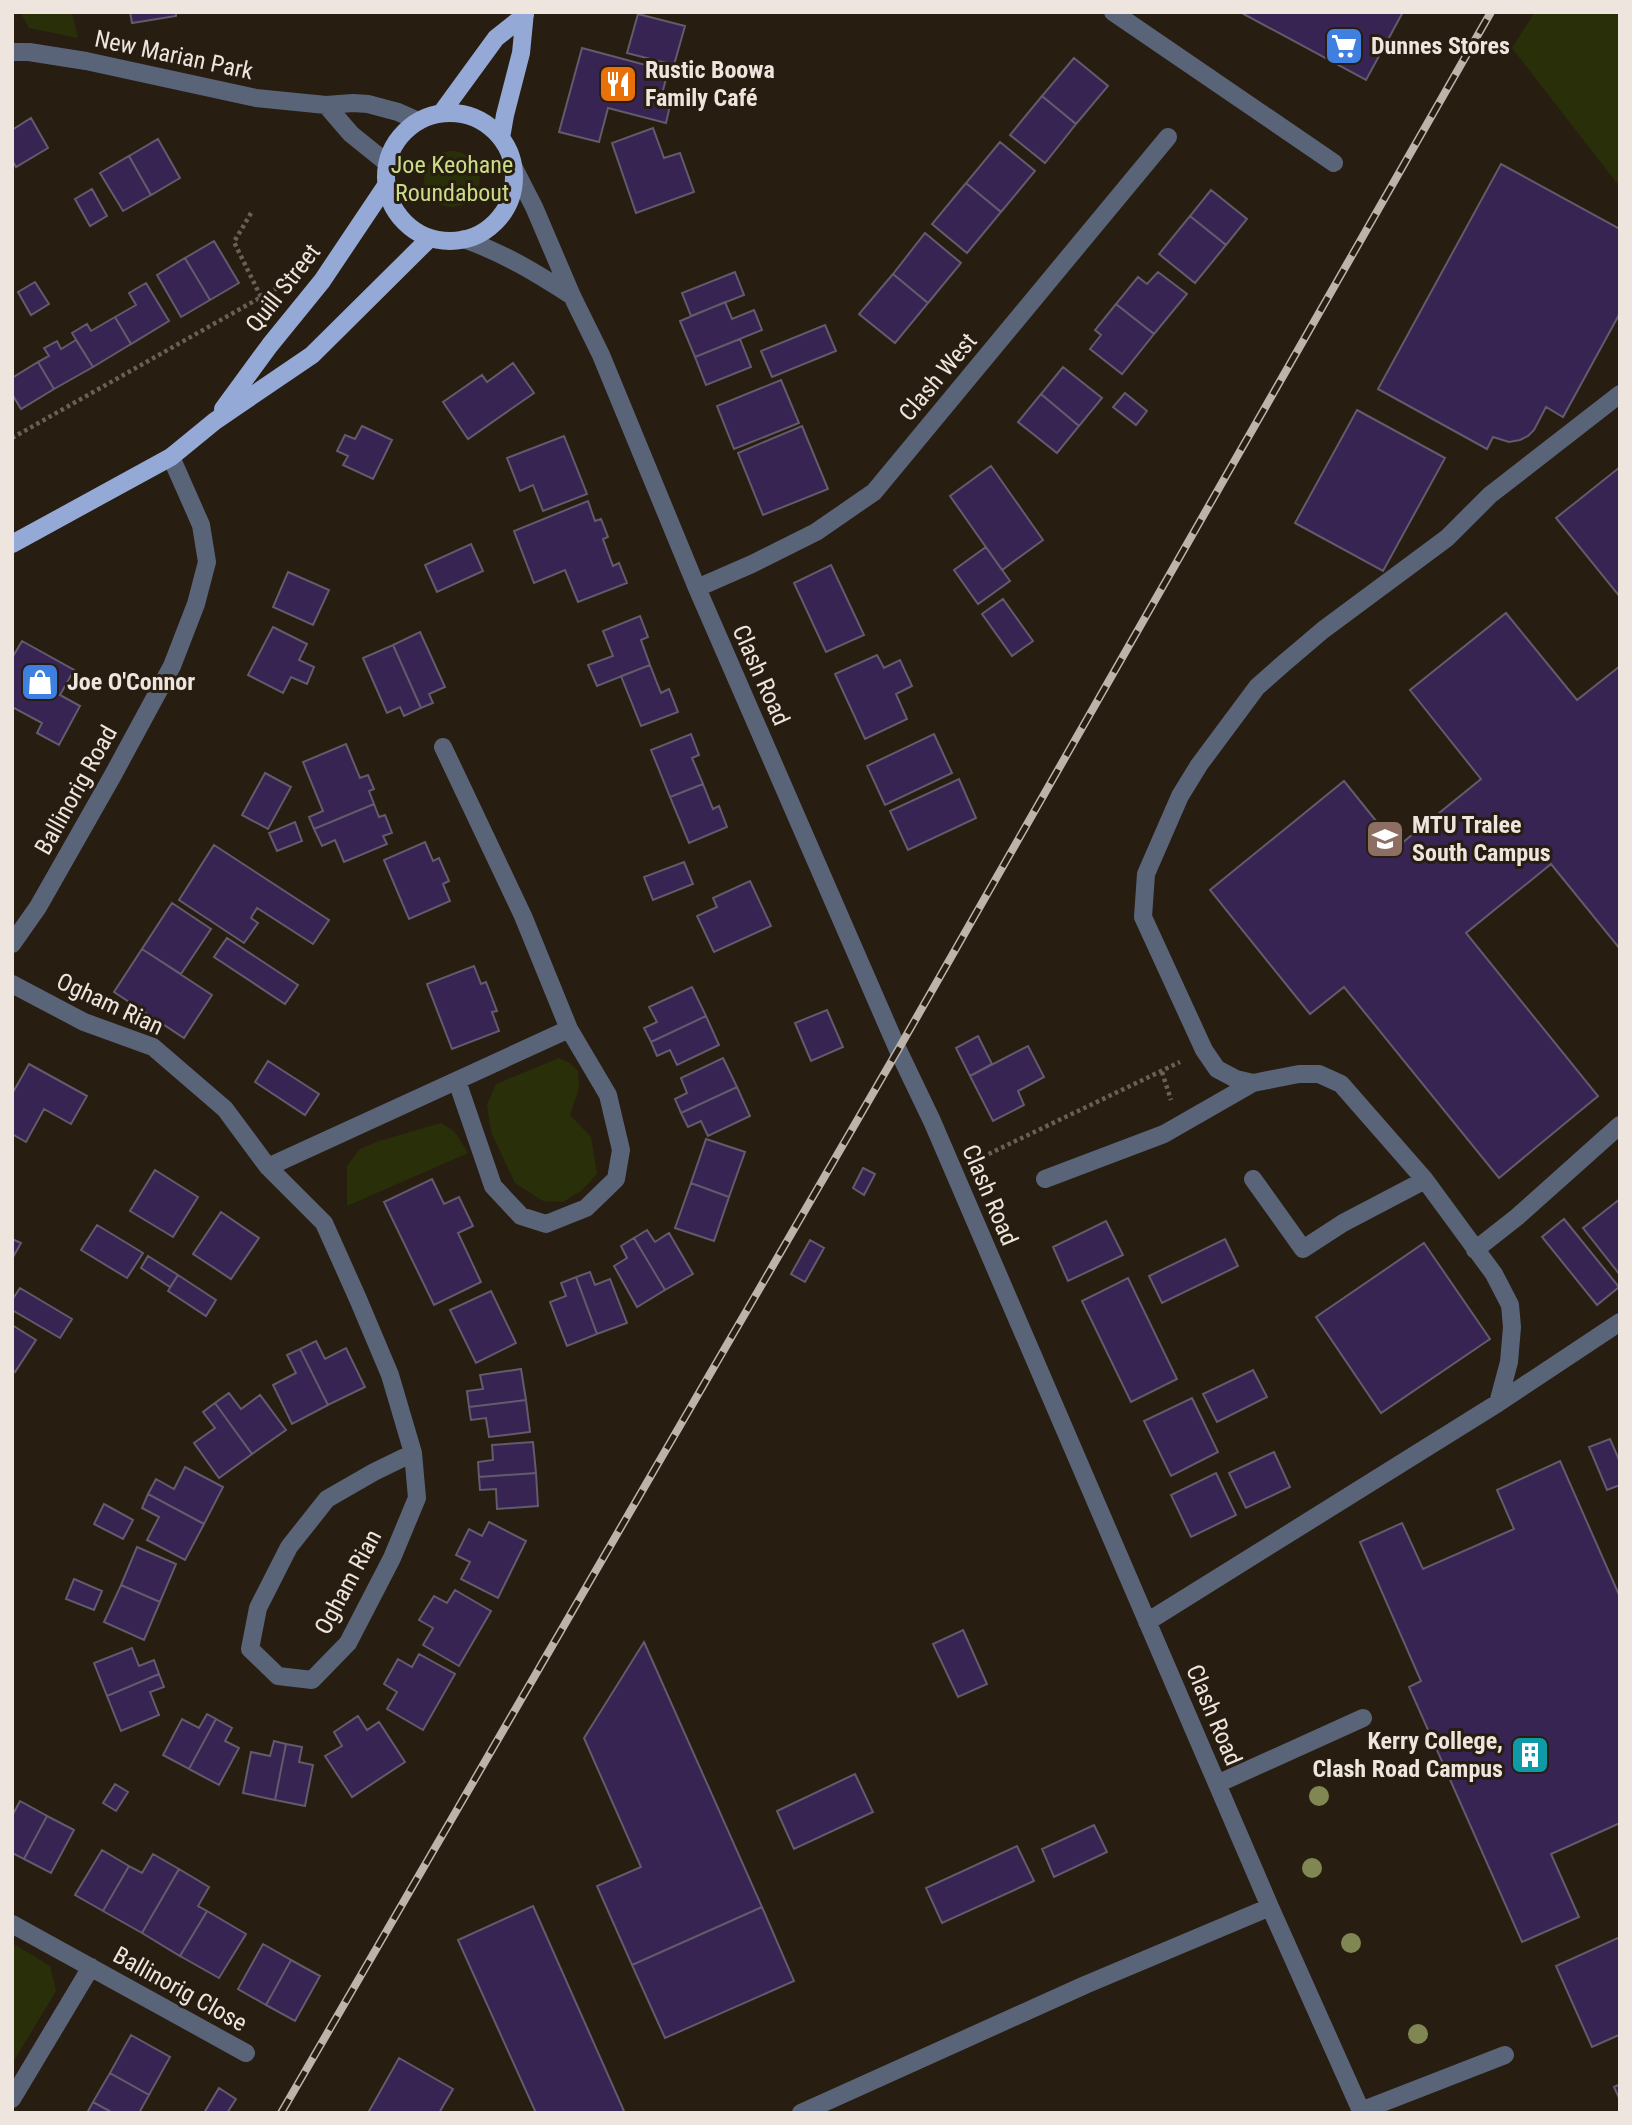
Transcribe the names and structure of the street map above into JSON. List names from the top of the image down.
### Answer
{
  "streets": {
    "main road": ["Quill Street"],
    "street": [
      "New Marian Park",
      "Clash West",
      "Clash Road",
      "Ballinorig Road",
      "Ogham Rian",
      "Ballinorig Close"
    ]
  },
  "crossings": [
    ["New Marian Park", "Quill Street"],
    ["New Marian Park", "Clash Road"],
    ["Quill Street", "Clash Road"],
    ["Quill Street", "Ballinorig Road"],
    ["Clash West", "Clash Road"]
  ],
  "parks": ["Joe Keohane Roundabout"],
  "places": {
    "supermarket": ["Dunnes Stores"],
    "restaurant": ["Rustic Boowa Family Café"],
    "shop": ["Joe O'Connor"],
    "school or university": ["MTU Tralee South Campus"],
    "building": ["Kerry College, Clash Road Campus"]
  }
}
